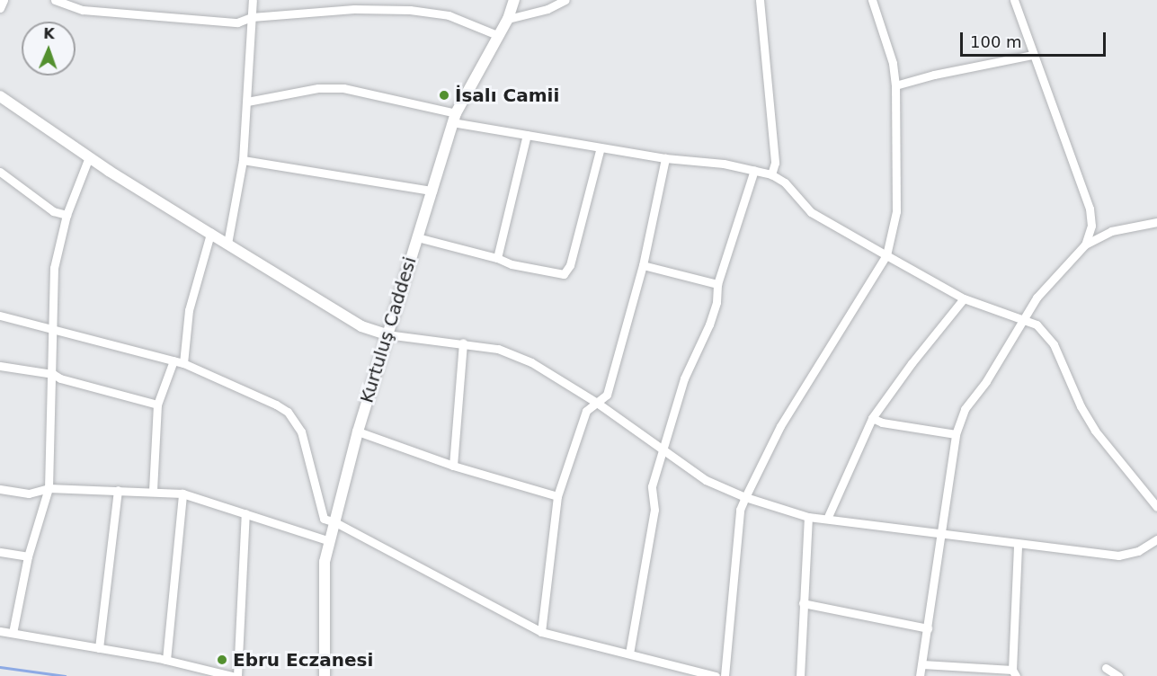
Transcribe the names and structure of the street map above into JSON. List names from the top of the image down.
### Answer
{
  "streets": {
    "main road": ["Kurtuluş Caddesi"]
  },
  "places": ["İsalı Camii", "Ebru Eczanesi"],
  "scale_bar": "100 m",
  "north": "top"
}
